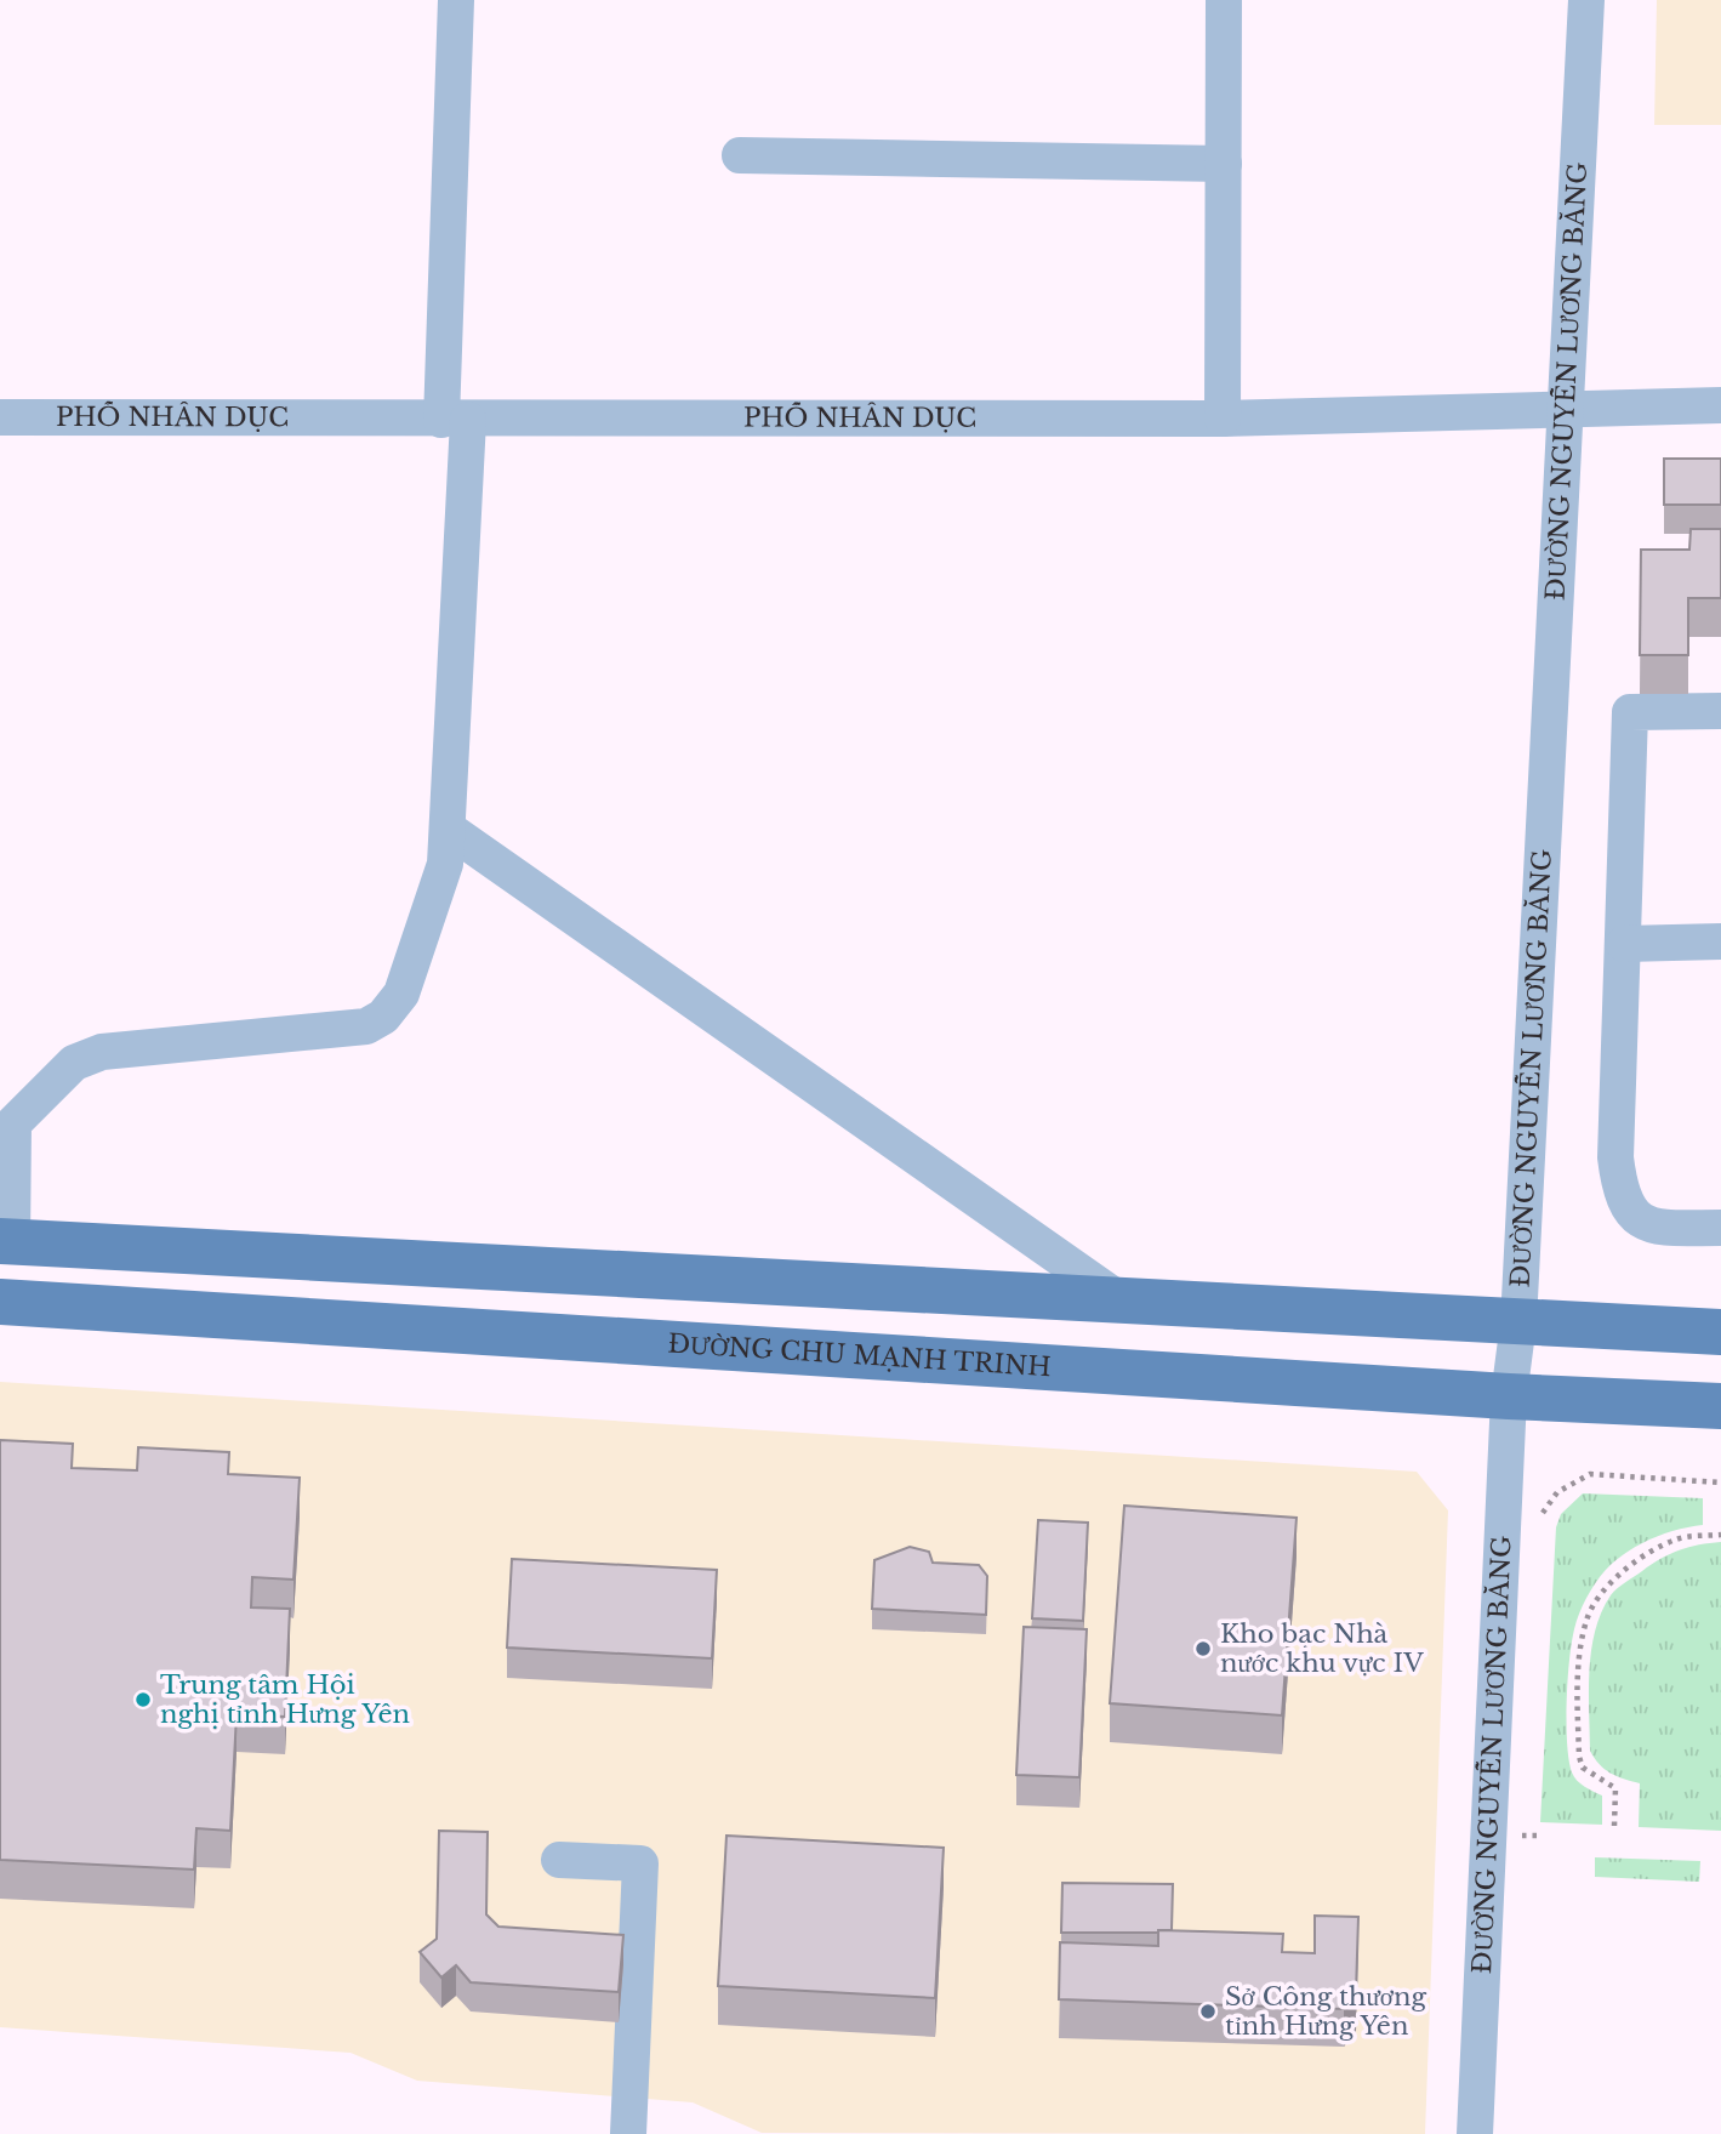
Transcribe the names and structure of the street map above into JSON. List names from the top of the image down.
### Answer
{
  "streets": {
    "main road": ["ĐƯỜNG CHU MẠNH TRINH"],
    "street": ["ĐƯỜNG NGUYỄN LƯƠNG BẰNG", "PHỐ NHÂN DỤC"]
  },
  "crossings": [
    ["ĐƯỜNG NGUYỄN LƯƠNG BẰNG", "PHỐ NHÂN DỤC"],
    ["ĐƯỜNG NGUYỄN LƯƠNG BẰNG", "ĐƯỜNG CHU MẠNH TRINH"]
  ],
  "places": ["Kho bạc Nhà nước khu vực IV", "Trung tâm Hội nghị tỉnh Hưng Yên", "Sở Công thương tỉnh Hưng Yên"]
}
